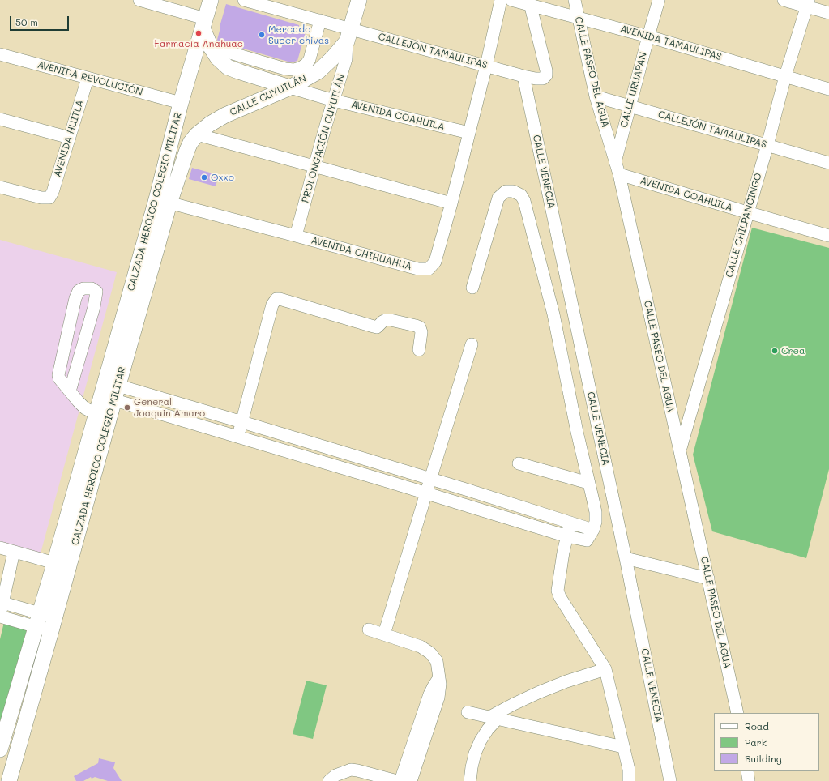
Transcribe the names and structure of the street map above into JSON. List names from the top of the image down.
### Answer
{
  "streets": {
    "main road": ["CALLE CUYUTLÁN", "CALZADA HEROICO COLEGIO MILITAR"],
    "street": [
      "AVENIDA TAMAULIPAS",
      "CALLEJÓN TAMAULIPAS",
      "CALLE PASEO DEL AGUA",
      "AVENIDA REVOLUCIÓN",
      "CALLE URUAPAN",
      "AVENIDA COAHUILA",
      "AVENIDA HUITLA",
      "PROLONGACIÓN CUYUTLÁN",
      "CALLE VENECIA",
      "CALLE CHILPANCINGO",
      "AVENIDA CHIHUAHUA"
    ]
  },
  "crossings": [
    ["AVENIDA TAMAULIPAS", "CALLEJÓN TAMAULIPAS"],
    ["AVENIDA TAMAULIPAS", "CALLE PASEO DEL AGUA"],
    ["AVENIDA TAMAULIPAS", "CALLE URUAPAN"],
    ["AVENIDA TAMAULIPAS", "CALLE CHILPANCINGO"],
    ["CALLEJÓN TAMAULIPAS", "CALLE PASEO DEL AGUA"],
    ["CALLEJÓN TAMAULIPAS", "CALLE URUAPAN"],
    ["CALLEJÓN TAMAULIPAS", "CALLE CUYUTLÁN"],
    ["CALLEJÓN TAMAULIPAS", "PROLONGACIÓN CUYUTLÁN"],
    ["CALLEJÓN TAMAULIPAS", "CALLE VENECIA"],
    ["CALLEJÓN TAMAULIPAS", "CALLE CHILPANCINGO"],
    ["CALLEJÓN TAMAULIPAS", "AVENIDA CHIHUAHUA"],
    ["CALLE PASEO DEL AGUA", "CALLE URUAPAN"],
    ["CALLE PASEO DEL AGUA", "AVENIDA COAHUILA"],
    ["CALLE PASEO DEL AGUA", "CALLE CHILPANCINGO"],
    ["AVENIDA REVOLUCIÓN", "AVENIDA HUITLA"],
    ["AVENIDA REVOLUCIÓN", "CALZADA HEROICO COLEGIO MILITAR"],
    ["CALLE CUYUTLÁN", "AVENIDA COAHUILA"],
    ["CALLE CUYUTLÁN", "PROLONGACIÓN CUYUTLÁN"],
    ["CALLE CUYUTLÁN", "CALZADA HEROICO COLEGIO MILITAR"],
    ["AVENIDA COAHUILA", "PROLONGACIÓN CUYUTLÁN"],
    ["AVENIDA COAHUILA", "CALLE CHILPANCINGO"],
    ["AVENIDA COAHUILA", "AVENIDA CHIHUAHUA"],
    ["PROLONGACIÓN CUYUTLÁN", "AVENIDA CHIHUAHUA"],
    ["CALZADA HEROICO COLEGIO MILITAR", "AVENIDA CHIHUAHUA"]
  ],
  "places": [
    "Farmacia Anahuac",
    "Mercado Super chivas",
    "Oxxo",
    "Crea",
    "General Joaquin Amaro"
  ],
  "legend": ["Road", "Park", "Building"],
  "scale_bar": "50 m"
}
